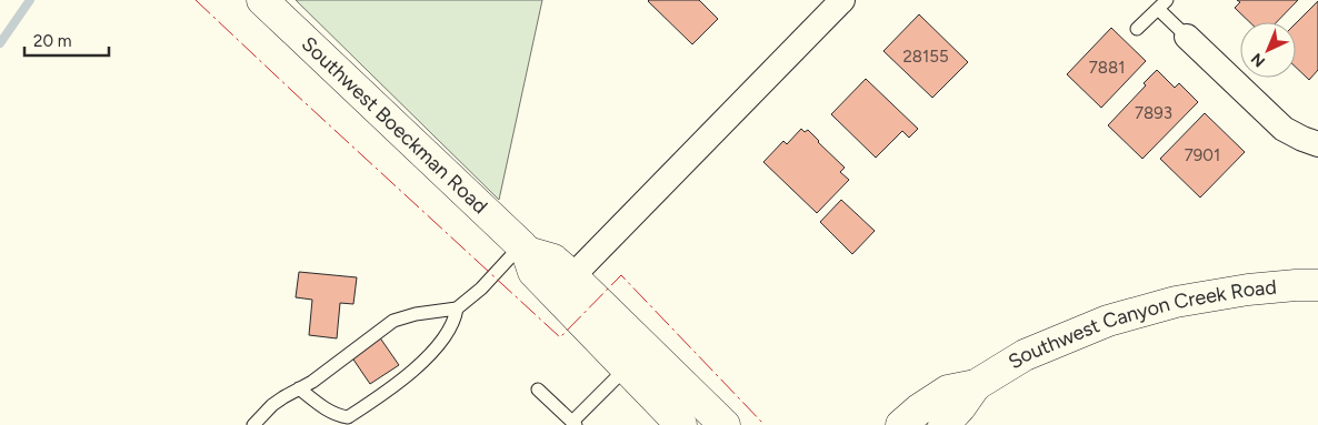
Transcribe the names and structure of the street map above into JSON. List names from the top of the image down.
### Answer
{
  "streets": {
    "main road": ["Southwest Boeckman Road", "Southwest Canyon Creek Road"]
  },
  "house_numbers": [
    "28155",
    "7881",
    "7893",
    "7901"
  ],
  "scale_bar": "20 m",
  "north": "bottom left"
}
